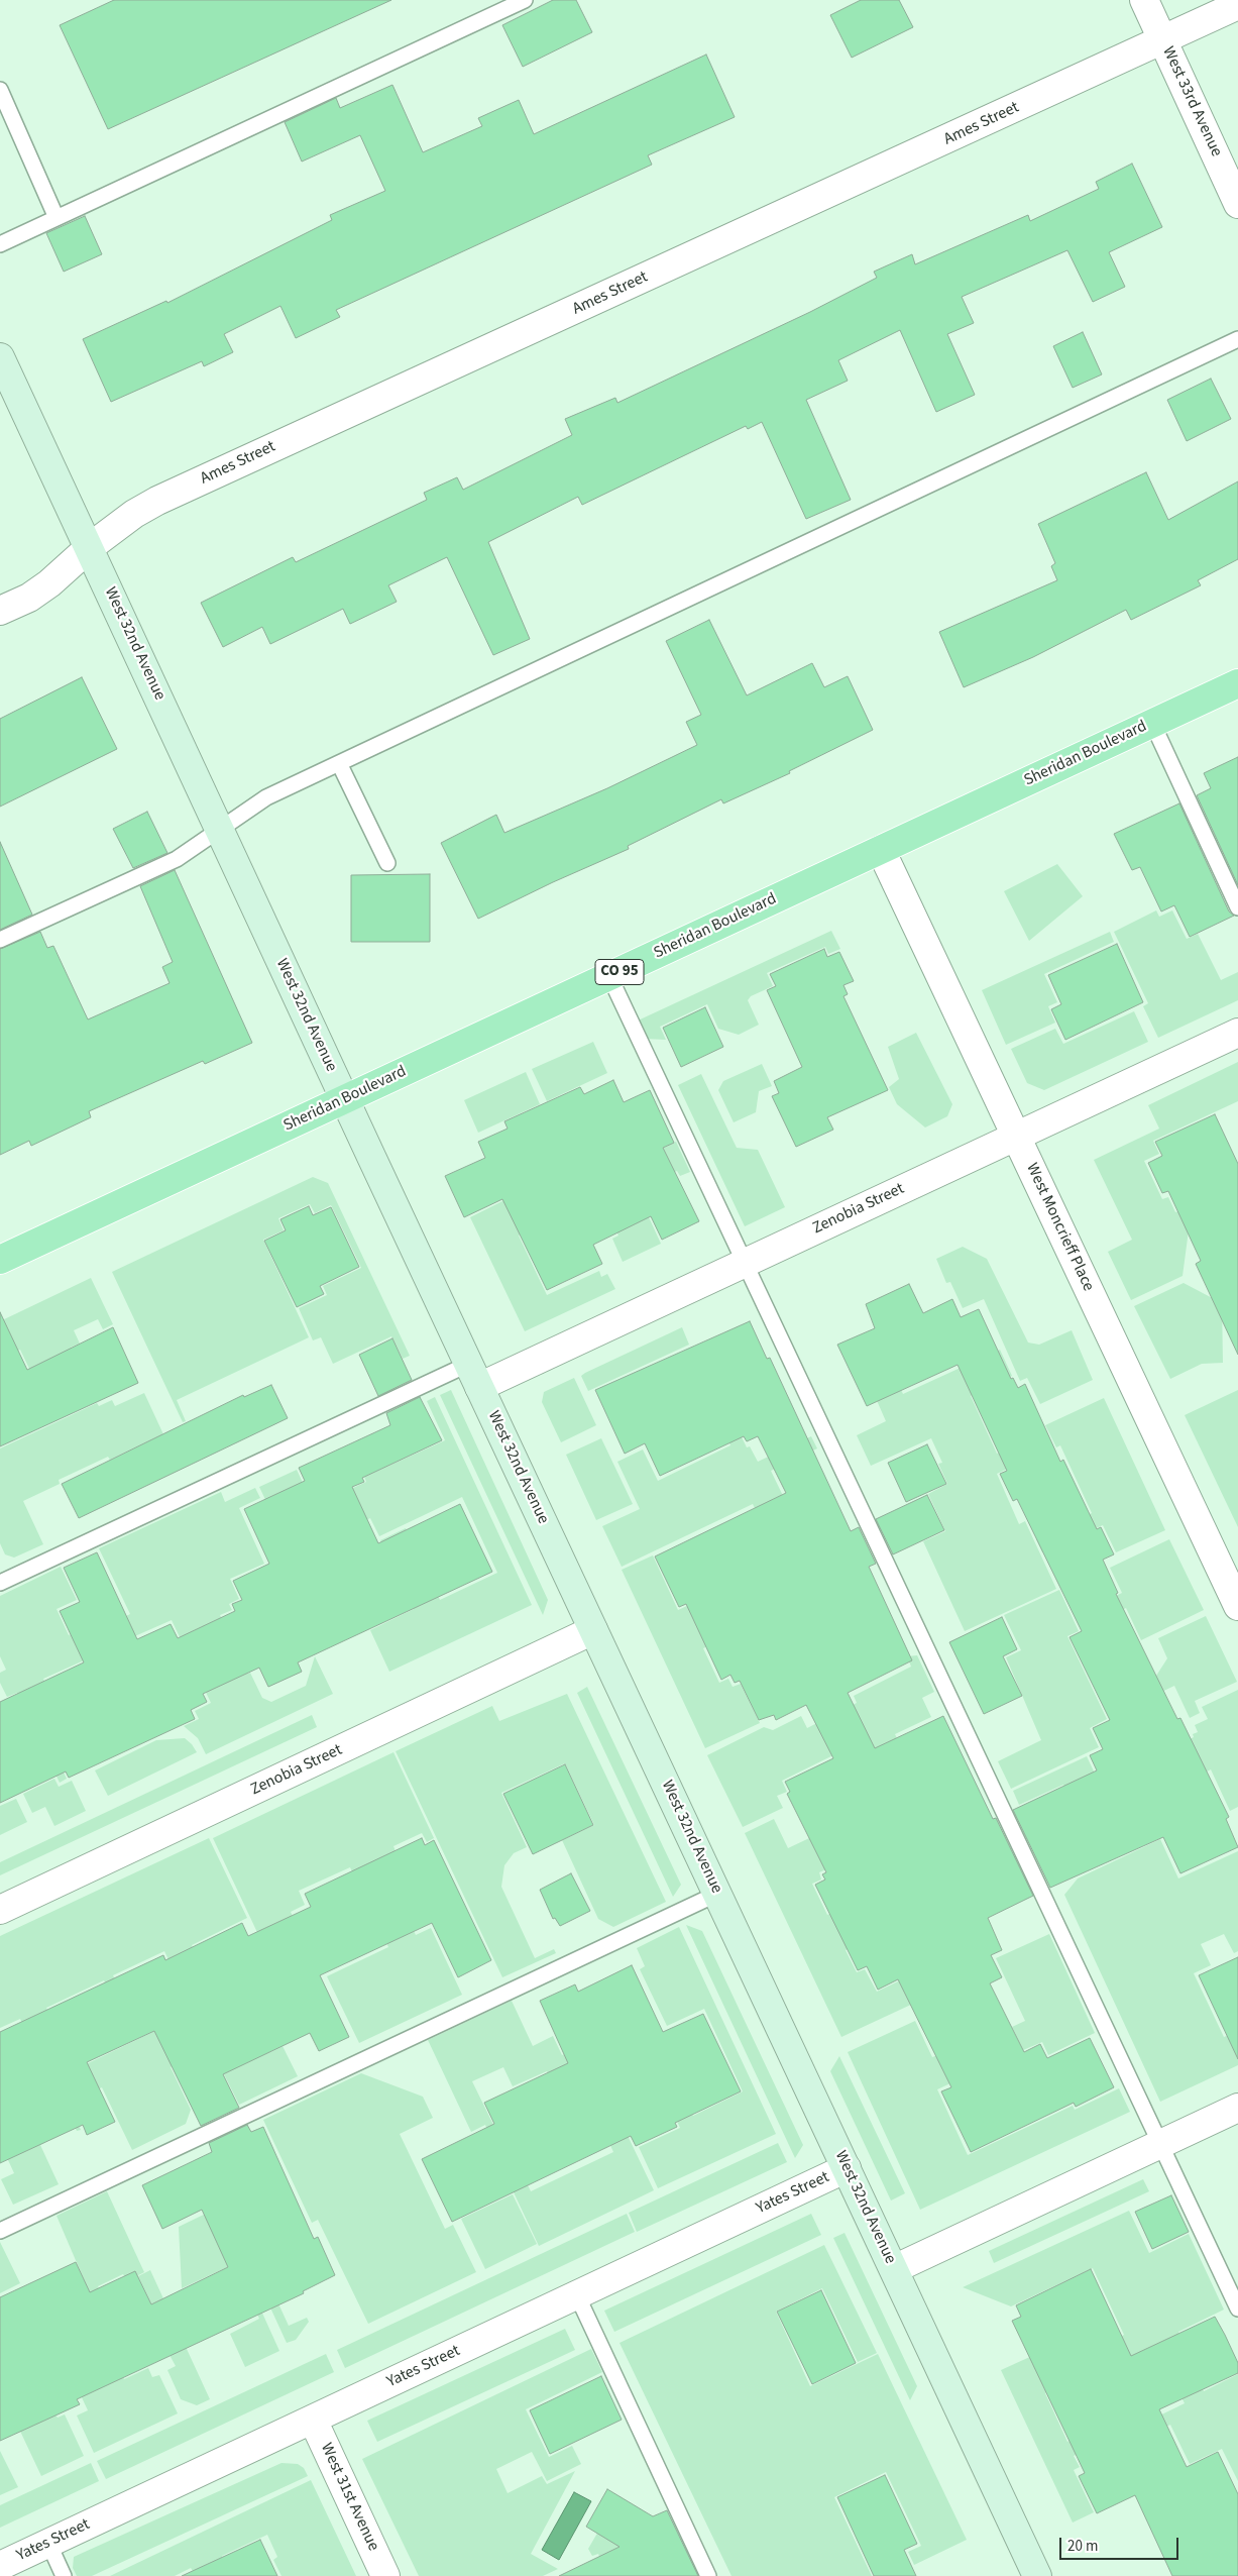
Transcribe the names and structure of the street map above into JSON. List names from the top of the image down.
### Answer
{
  "streets": {
    "main road": ["Sheridan Boulevard", "CO 95"],
    "street": [
      "West 33rd Avenue",
      "Ames Street",
      "West 32nd Avenue",
      "Zenobia Street",
      "West Moncrieff Place",
      "Yates Street",
      "West 31st Avenue"
    ]
  },
  "crossings": [
    ["West 33rd Avenue", "Ames Street"],
    ["Ames Street", "West 32nd Avenue"],
    ["West 32nd Avenue", "Sheridan Boulevard"],
    ["West 32nd Avenue", "Zenobia Street"],
    ["West 32nd Avenue", "Yates Street"],
    ["Sheridan Boulevard", "West Moncrieff Place"],
    ["Zenobia Street", "West Moncrieff Place"],
    ["Yates Street", "West 31st Avenue"]
  ],
  "scale_bar": "20 m"
}
